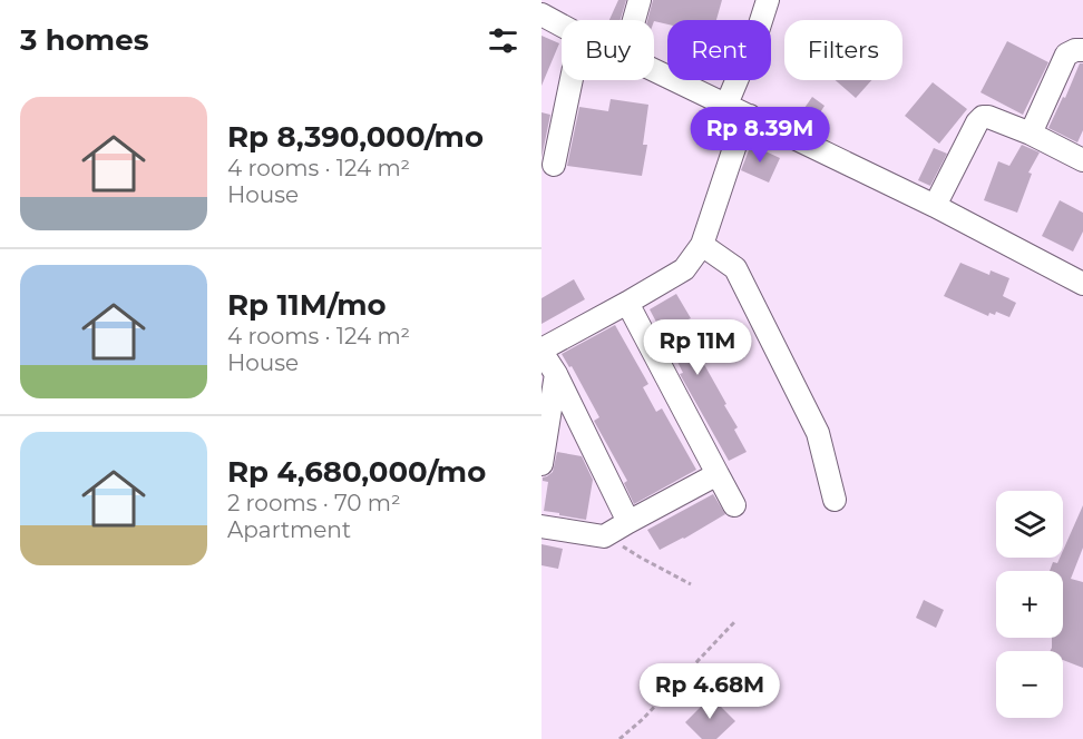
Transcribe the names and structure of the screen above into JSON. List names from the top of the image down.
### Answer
{
  "page": {
    "heading": "3 homes",
    "chip": ["Buy", "Rent", "Filters"],
    "list": [
      {
        "name": "Rp 8,390,000/mo",
        "note": "4 rooms · 124 m² · House"
      },
      {
        "name": "Rp 11M/mo",
        "note": "4 rooms · 124 m² · House"
      },
      {
        "name": "Rp 4,680,000/mo",
        "note": "2 rooms · 70 m² · Apartment"
      }
    ],
    "price": ["Rp 8.39M", "Rp 11M", "Rp 4.68M"],
    "map_buttons": ["+", "−"]
  }
}
